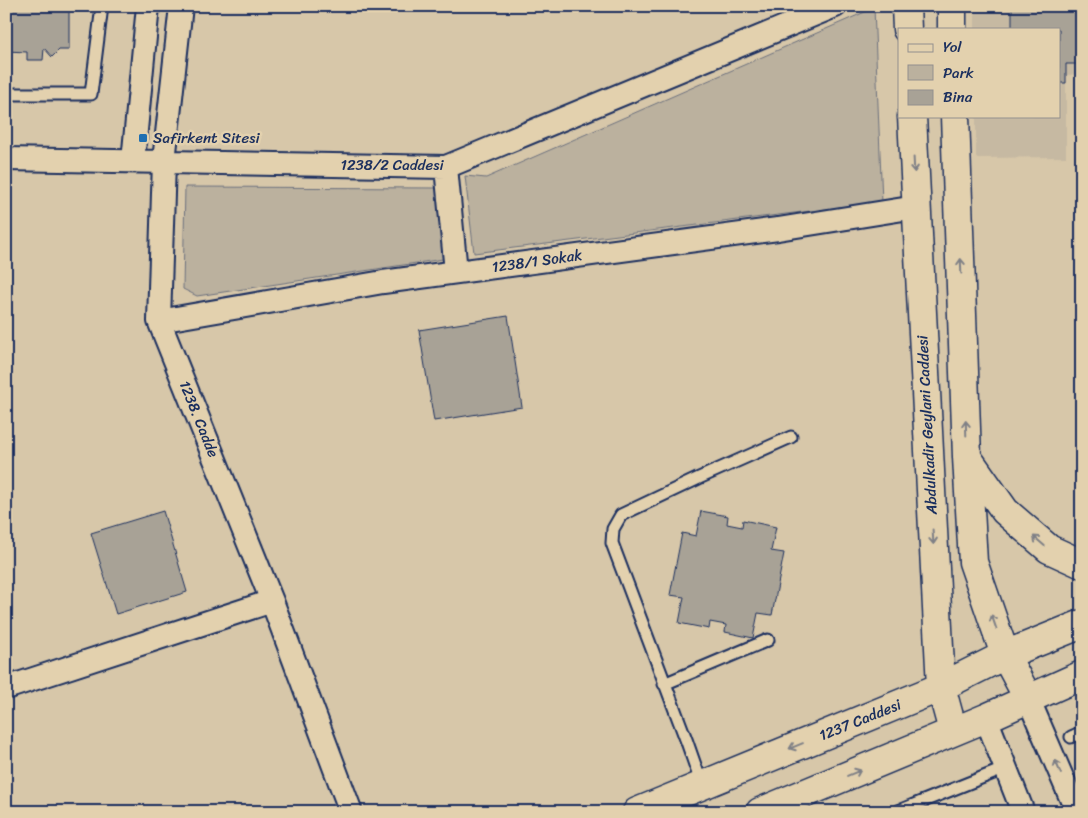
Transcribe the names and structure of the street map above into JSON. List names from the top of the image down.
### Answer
{
  "streets": {
    "street": [
      "1238/2 Caddesi",
      "1238/1 Sokak",
      "1238. Cadde",
      "Abdulkadir Geylani Caddesi",
      "1237 Caddesi"
    ]
  },
  "crossings": [
    ["1238/2 Caddesi", "1238. Cadde"],
    ["1238/1 Sokak", "1238. Cadde"],
    ["1238/1 Sokak", "Abdulkadir Geylani Caddesi"],
    ["Abdulkadir Geylani Caddesi", "1237 Caddesi"]
  ],
  "places": {
    "transit": ["Safirkent Sitesi"]
  },
  "legend": ["Yol", "Park", "Bina"]
}
